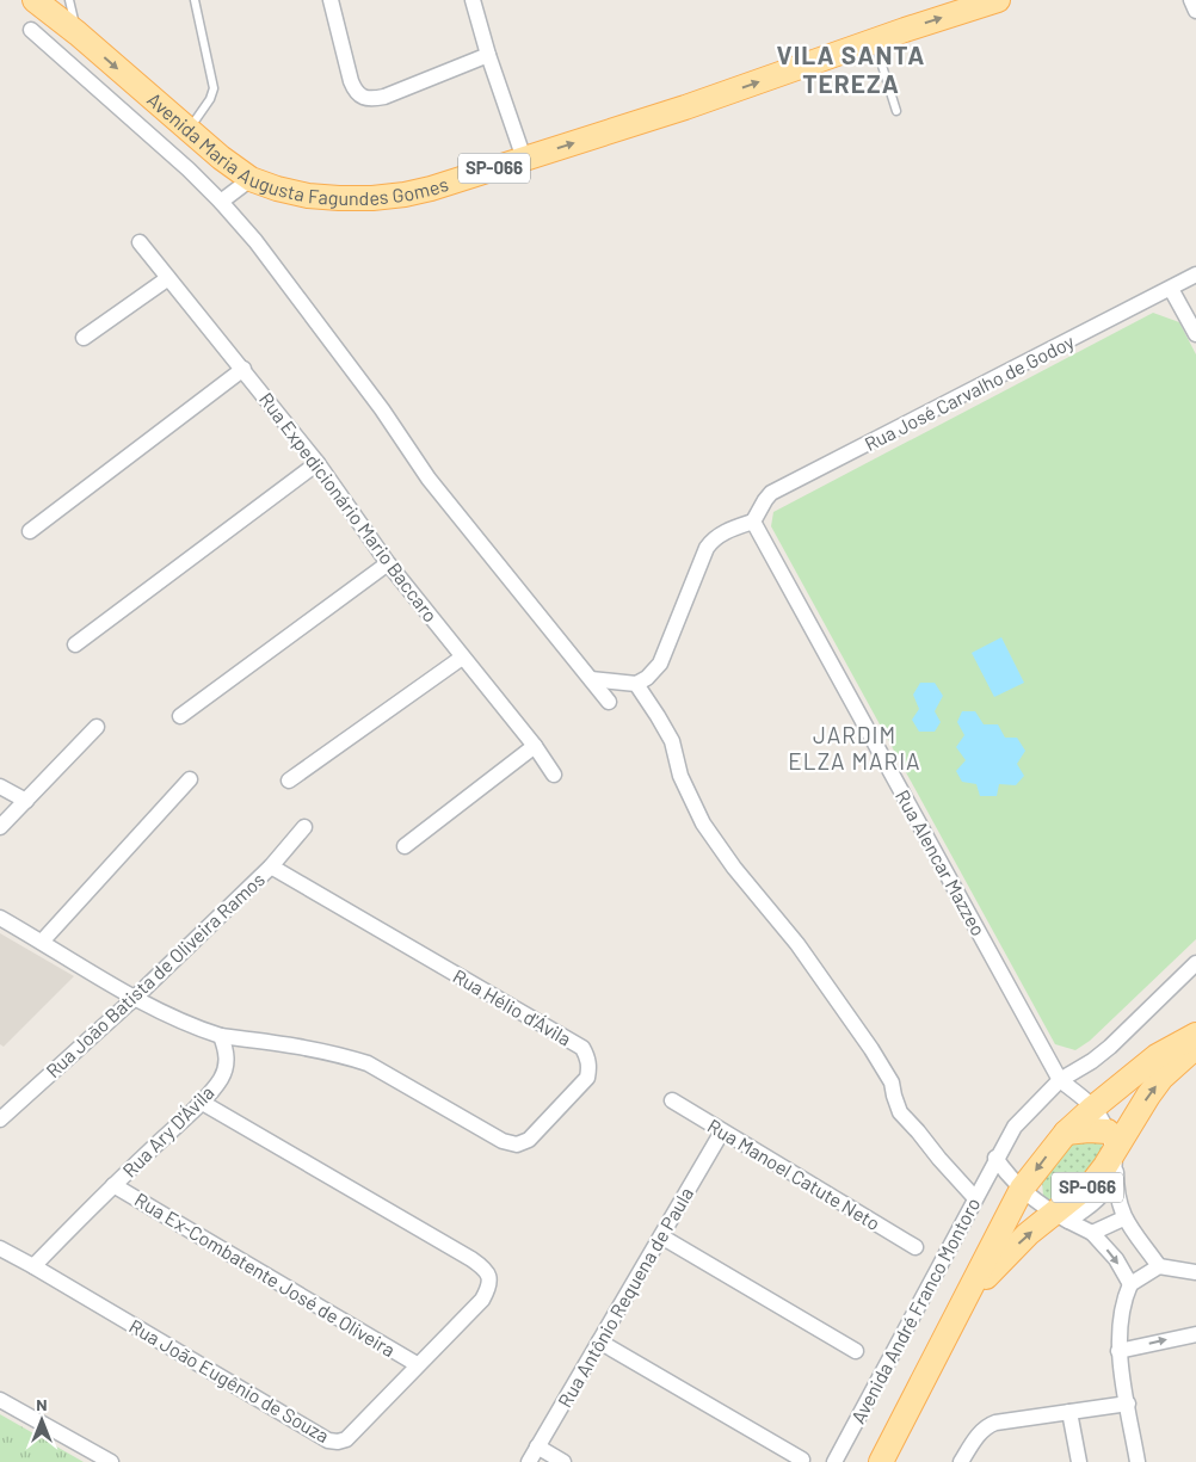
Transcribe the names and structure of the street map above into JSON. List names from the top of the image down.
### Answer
{
  "streets": {
    "main road": ["Avenida Maria Augusta Fagundes Gomes", "SP-066"],
    "street": [
      "Rua José Carvalho de Godoy",
      "Rua Expedicionário Mario Baccaro",
      "Rua Alencar Mazzeo",
      "Rua João Batista de Oliveira Ramos",
      "Rua Hélio d'Ávila",
      "Rua Ary D'Ávila",
      "Rua Manoel Catute Neto",
      "Rua Ex-Combatente José de Oliveira",
      "Rua Antônio Requena de Paula",
      "Avenida André Franco Montoro",
      "Rua João Eugênio de Souza"
    ]
  },
  "crossings": [
    ["Rua José Carvalho de Godoy", "Rua Alencar Mazzeo"],
    ["Rua Alencar Mazzeo", "Avenida André Franco Montoro"],
    ["Rua João Batista de Oliveira Ramos", "Rua Hélio d'Ávila"],
    ["Rua Hélio d'Ávila", "Rua Ary D'Ávila"],
    ["Rua Ary D'Ávila", "Rua Ex-Combatente José de Oliveira"],
    ["Rua Ary D'Ávila", "Rua João Eugênio de Souza"],
    ["Rua Manoel Catute Neto", "Rua Antônio Requena de Paula"],
    ["Rua Ex-Combatente José de Oliveira", "Rua João Eugênio de Souza"]
  ],
  "one_way": ["Avenida Maria Augusta Fagundes Gomes"],
  "districts": ["VILA SANTA TEREZA", "JARDIM ELZA MARIA"],
  "north": "top"
}
